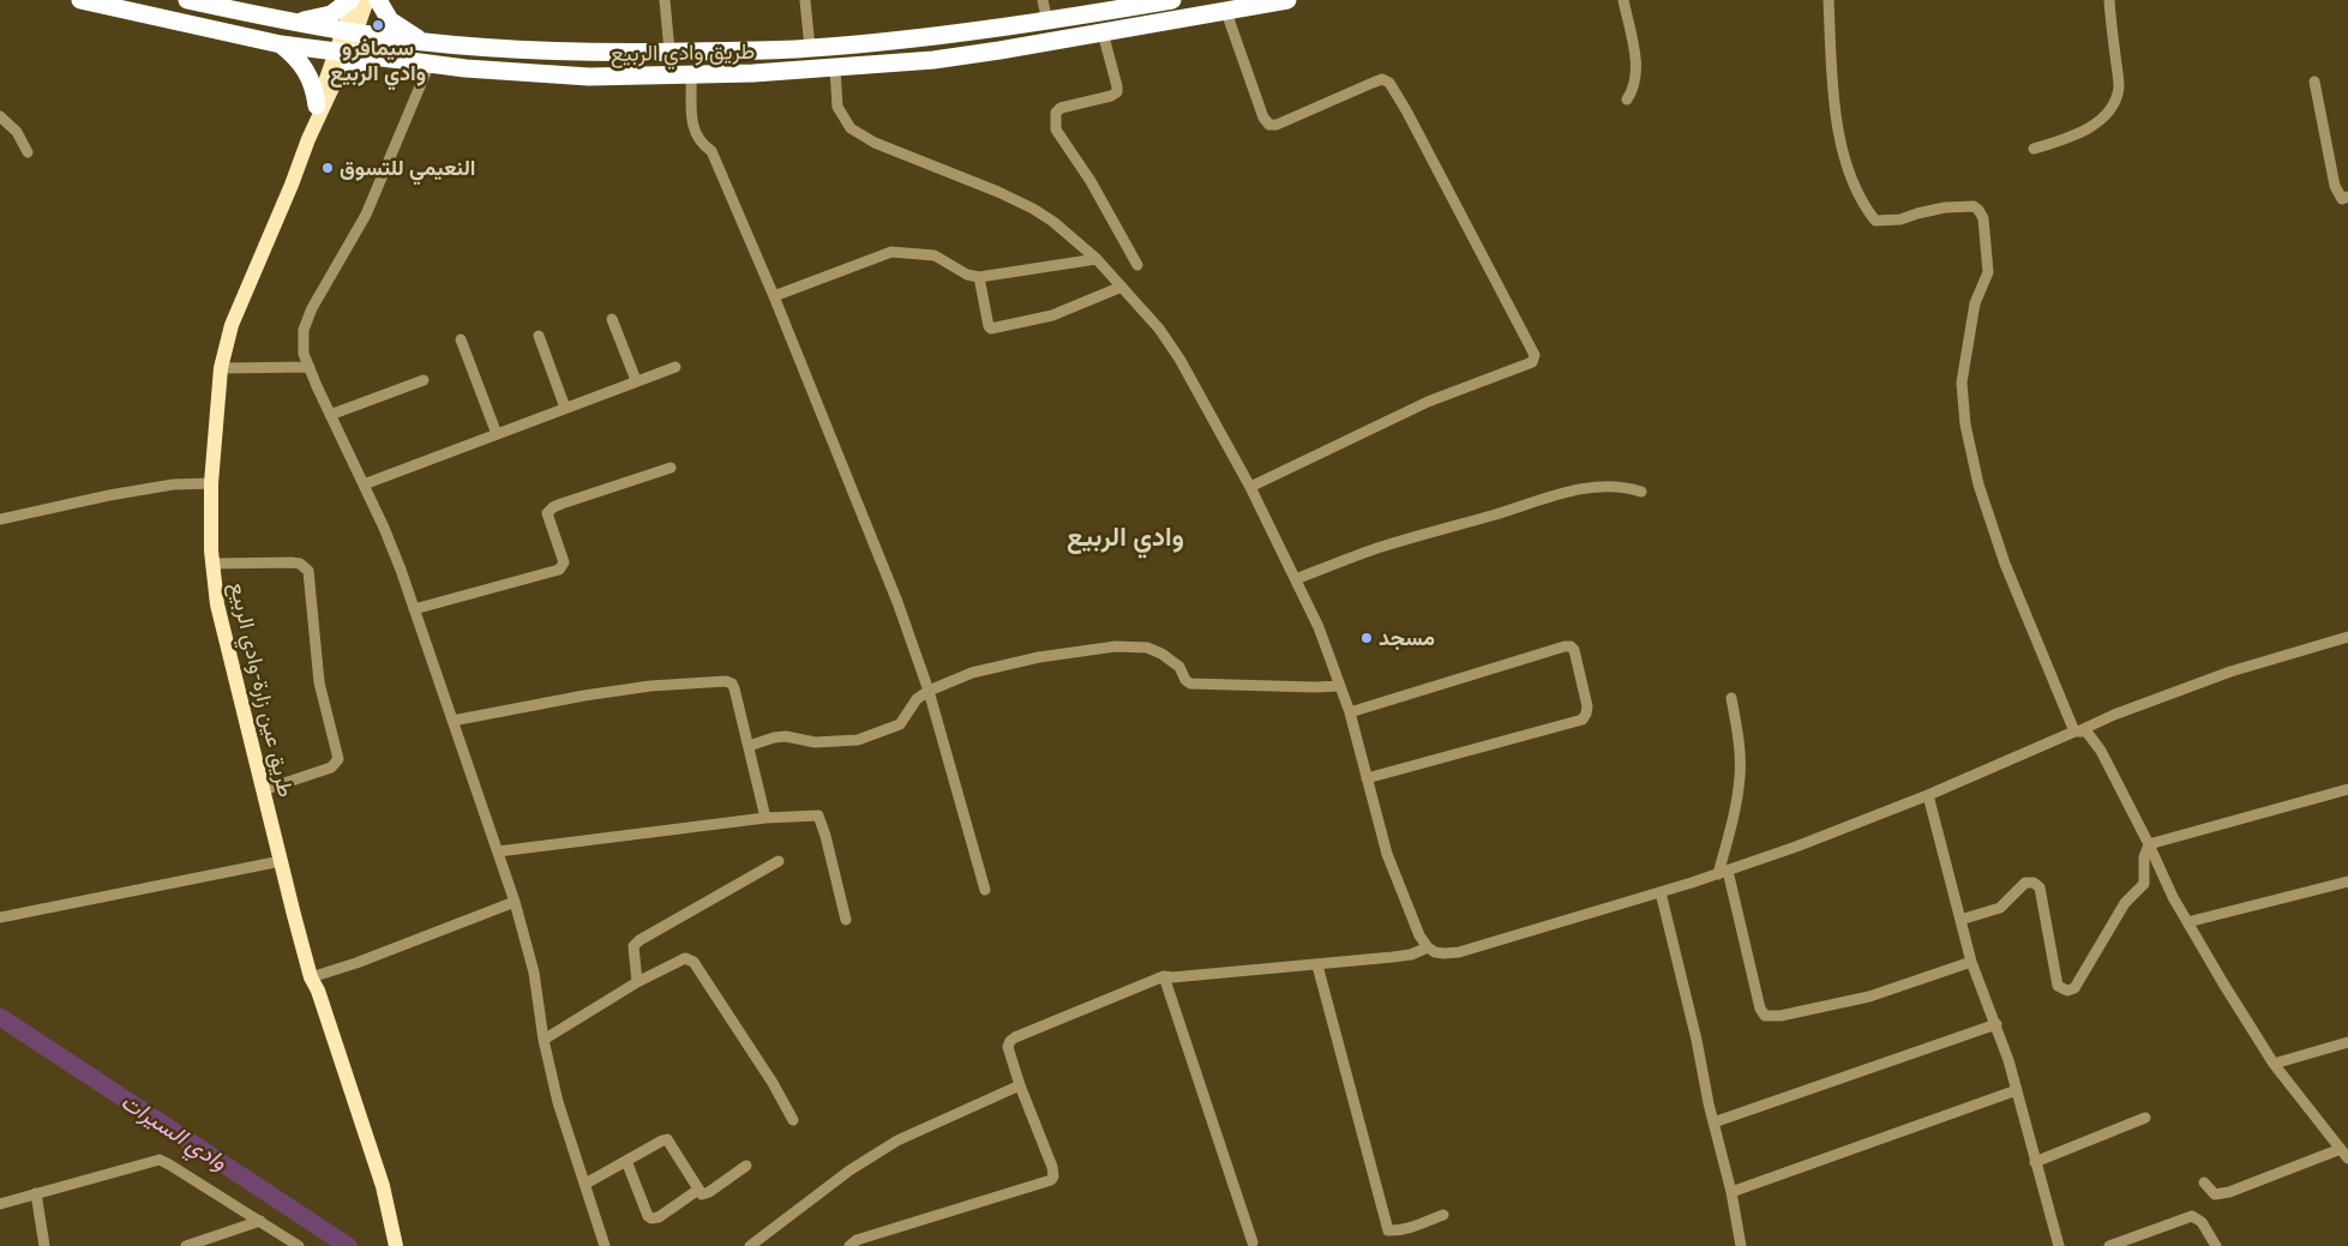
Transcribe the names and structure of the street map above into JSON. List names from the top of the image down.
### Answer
{
  "streets": {
    "highway": ["طريق وادي الربيع"],
    "main road": ["طريق عين زارة-وادي الربيع"]
  },
  "districts": ["وادي الربيع"],
  "water": ["وادي السيرات"],
  "places": ["سيمافرو وادي الربيع", "النعيمي للتسوق", "مسجد"]
}
